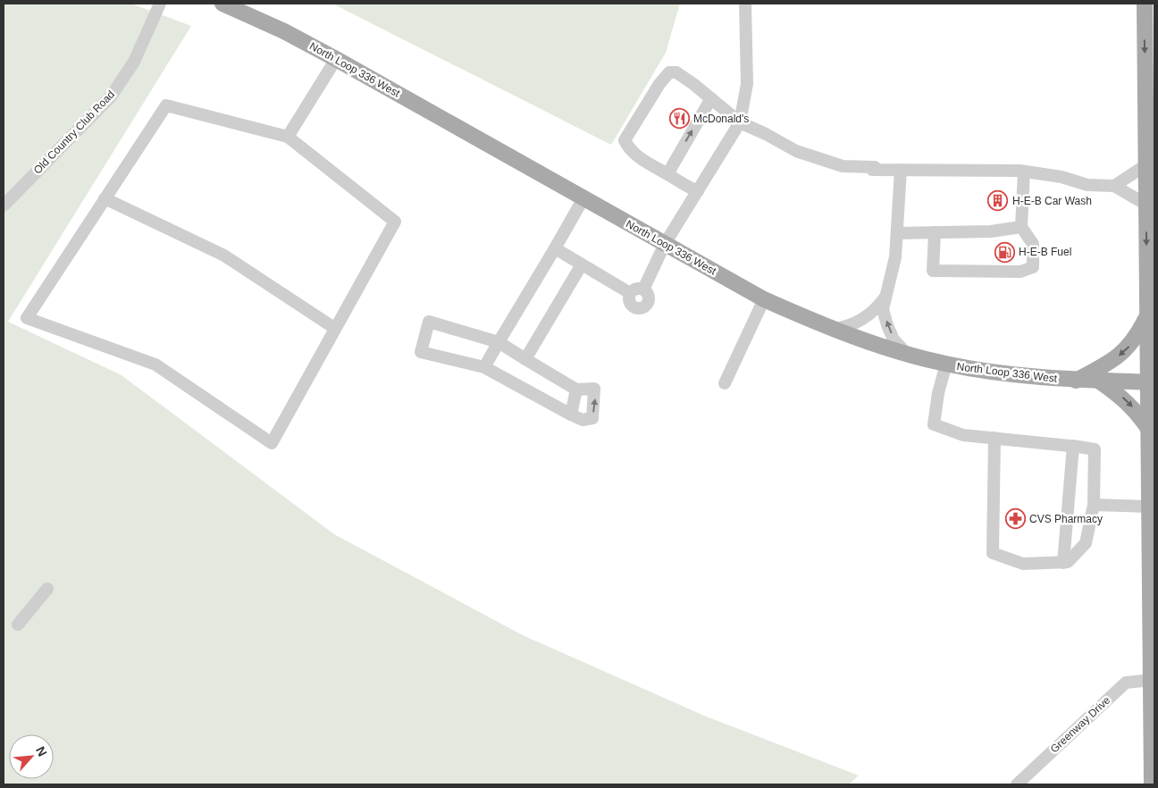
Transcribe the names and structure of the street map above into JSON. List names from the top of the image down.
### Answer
{
  "streets": {
    "main road": ["North Loop 336 West"],
    "street": ["Old Country Club Road", "Greenway Drive"]
  },
  "places": {
    "restaurant": ["McDonald's"],
    "building": ["H-E-B Car Wash"],
    "fuel station": ["H-E-B Fuel"],
    "pharmacy": ["CVS Pharmacy"]
  },
  "north": "top right"
}
